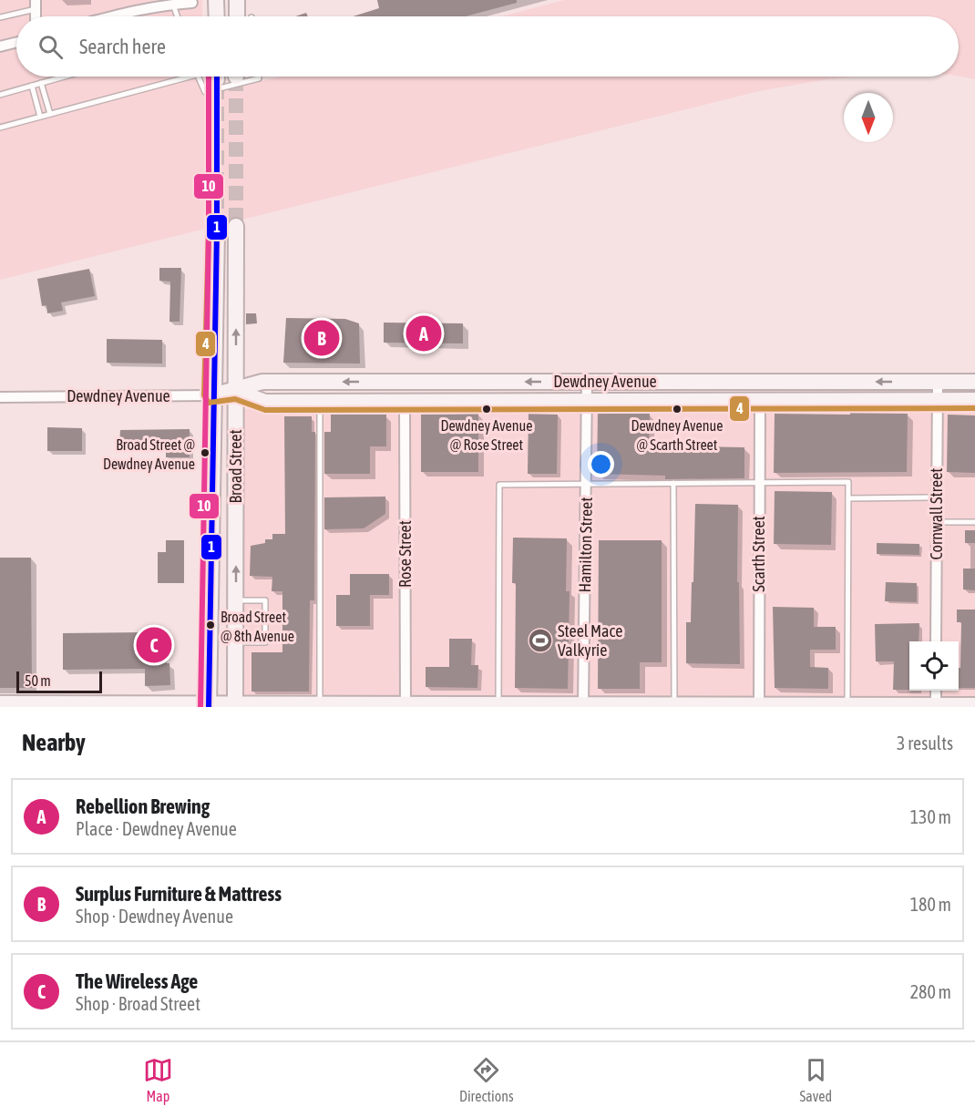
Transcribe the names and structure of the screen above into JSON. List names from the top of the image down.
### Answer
{
  "streets": {
    "main road": ["Dewdney Avenue", "Broad Street"],
    "street": [
      "Cornwall Street",
      "Hamilton Street",
      "Rose Street",
      "Scarth Street"
    ]
  },
  "crossings": [
    ["Dewdney Avenue", "Broad Street"],
    ["Dewdney Avenue", "Cornwall Street"],
    ["Dewdney Avenue", "Hamilton Street"],
    ["Dewdney Avenue", "Rose Street"],
    ["Dewdney Avenue", "Scarth Street"]
  ],
  "places": {
    "other": [
      "Dewdney Avenue @ Rose Street",
      "Dewdney Avenue @ Scarth Street",
      "Broad Street @ Dewdney Avenue",
      "Broad Street @ 8th Avenue"
    ],
    "sports": ["Steel Mace Valkyrie"]
  },
  "lines": ["transit line 1", "transit line 4", "transit line 10"],
  "scale_bar": "50 m",
  "north": "bottom",
  "page": {
    "search": "Search here",
    "pins": ["A", "B", "C"],
    "scale": "50 m",
    "heading": ["Nearby", "3 results"],
    "list": [
      {
        "mark": "A",
        "name": "Rebellion Brewing",
        "note": "Place · Dewdney Avenue",
        "value": "130 m"
      },
      {
        "mark": "B",
        "name": "Surplus Furniture & Mattress",
        "note": "Shop · Dewdney Avenue",
        "value": "180 m"
      },
      {
        "mark": "C",
        "name": "The Wireless Age",
        "note": "Shop · Broad Street",
        "value": "280 m"
      }
    ],
    "nav": ["Map", "Directions", "Saved"]
  }
}
